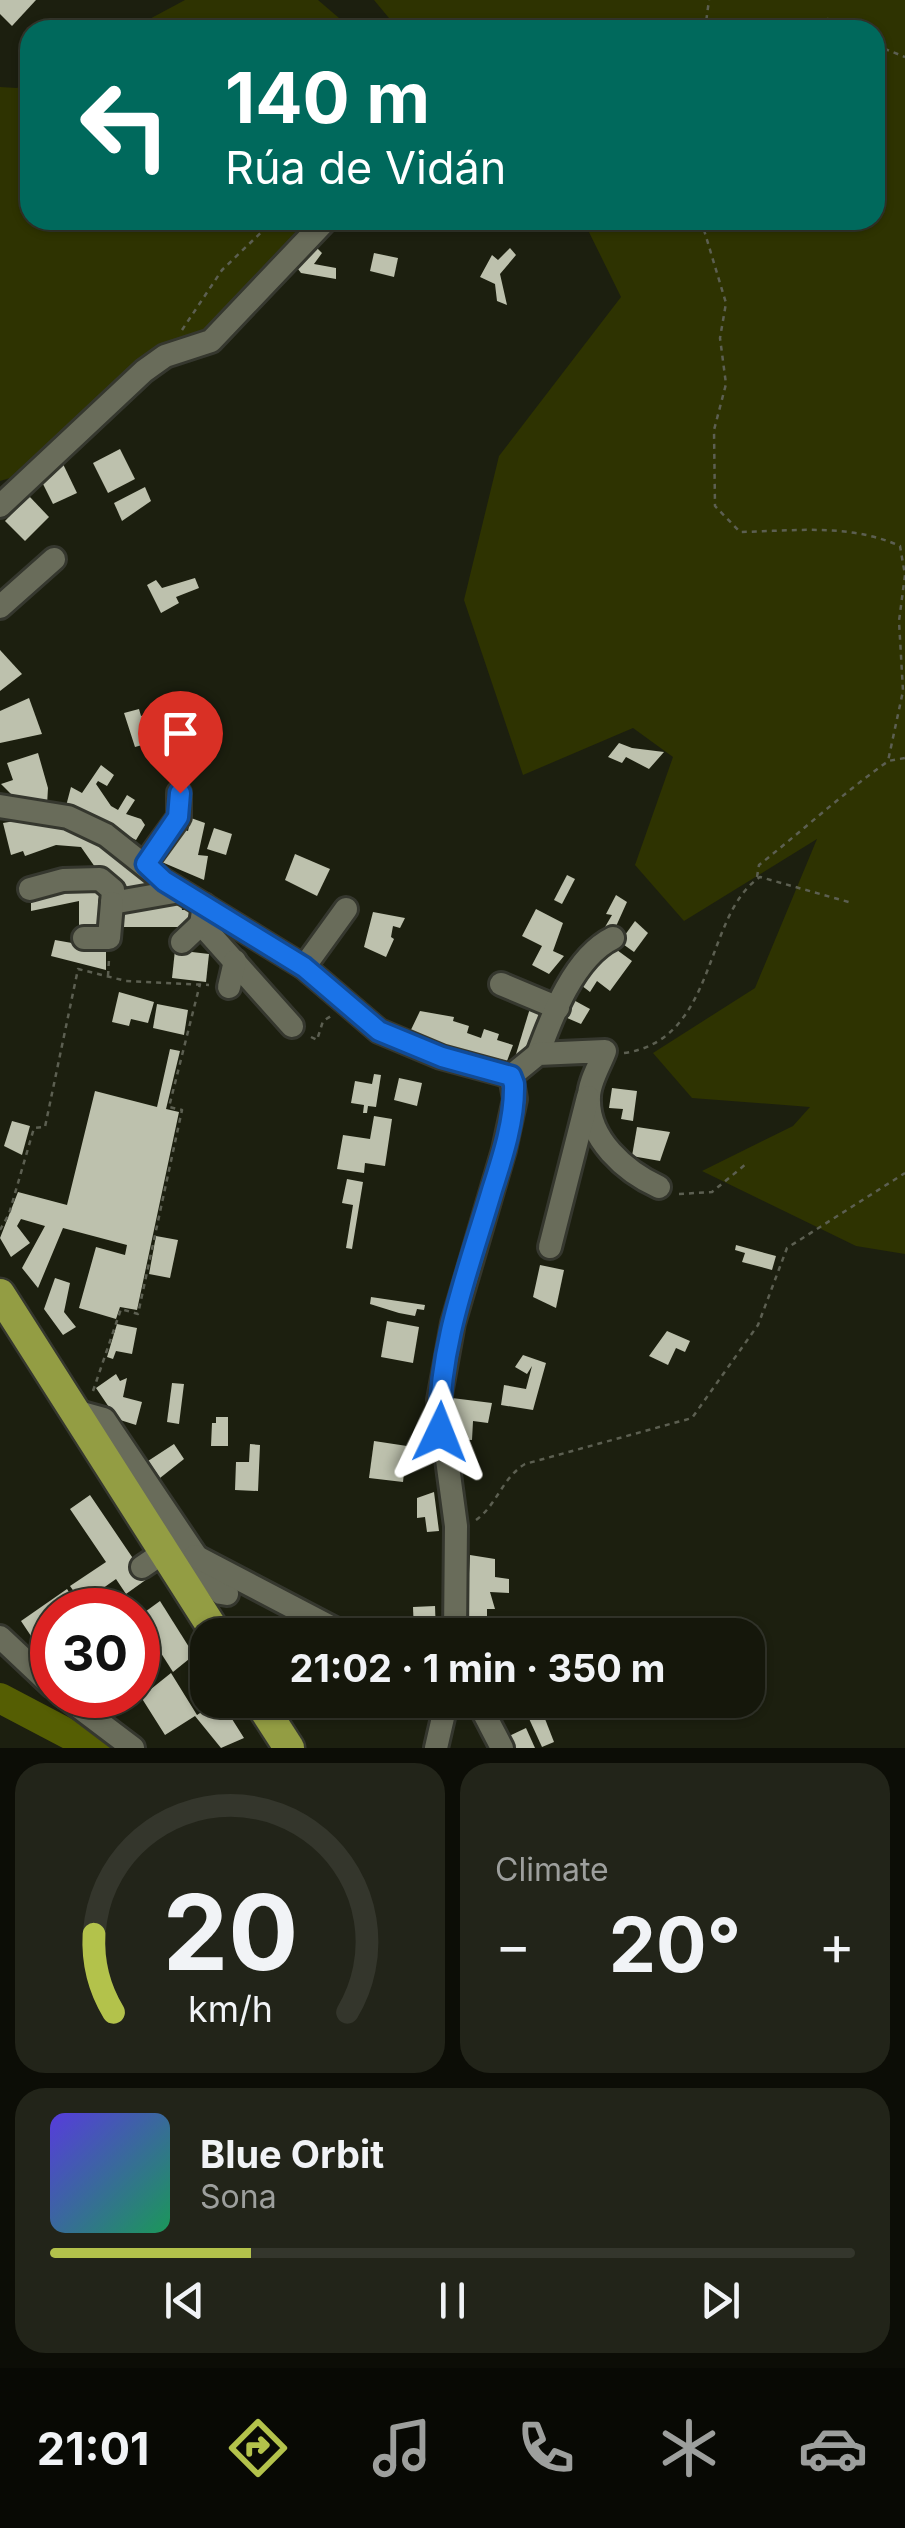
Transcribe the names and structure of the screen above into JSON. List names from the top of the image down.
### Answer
{
  "page": {
    "turn": ["140 m", "Rúa de Vidán"],
    "limit": "30",
    "trip": "21:02 · 1 min · 350 m",
    "tile": "Climate",
    "heat": ["−", "20°", "+"],
    "song": ["Blue Orbit", "Sona"],
    "tabs": "21:01",
    "gauge": ["20", "km/h"]
  }
}
